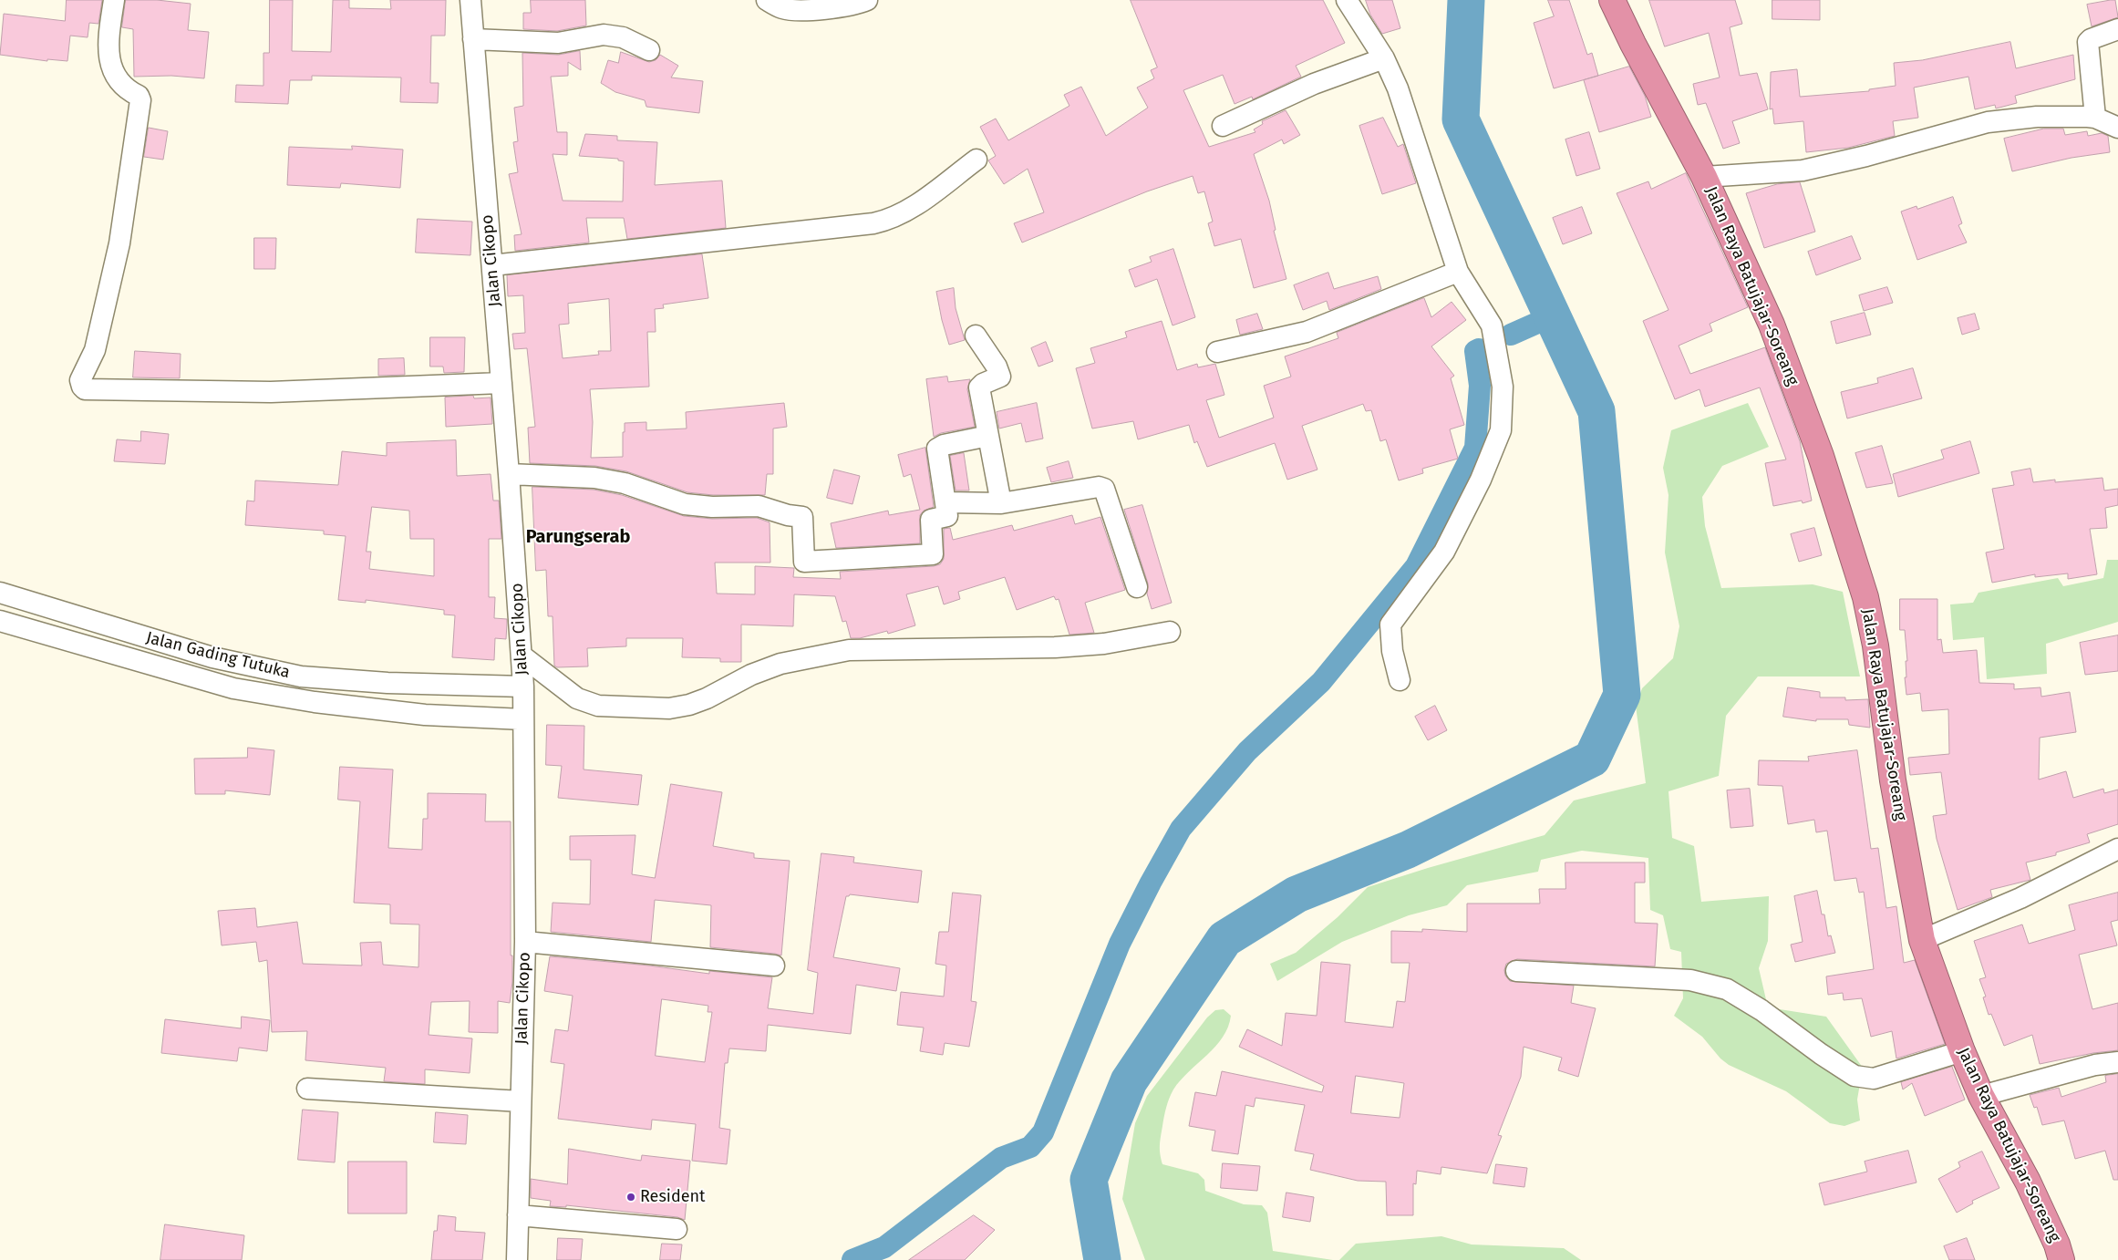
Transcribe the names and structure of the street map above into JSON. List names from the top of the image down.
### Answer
{
  "streets": {
    "highway": ["Jalan Raya Batujajar-Soreang"],
    "street": ["Jalan Cikopo", "Jalan Gading Tutuka"]
  },
  "crossings": [
    ["Jalan Cikopo", "Jalan Gading Tutuka"]
  ],
  "districts": ["Parungserab"],
  "places": ["Resident"]
}
